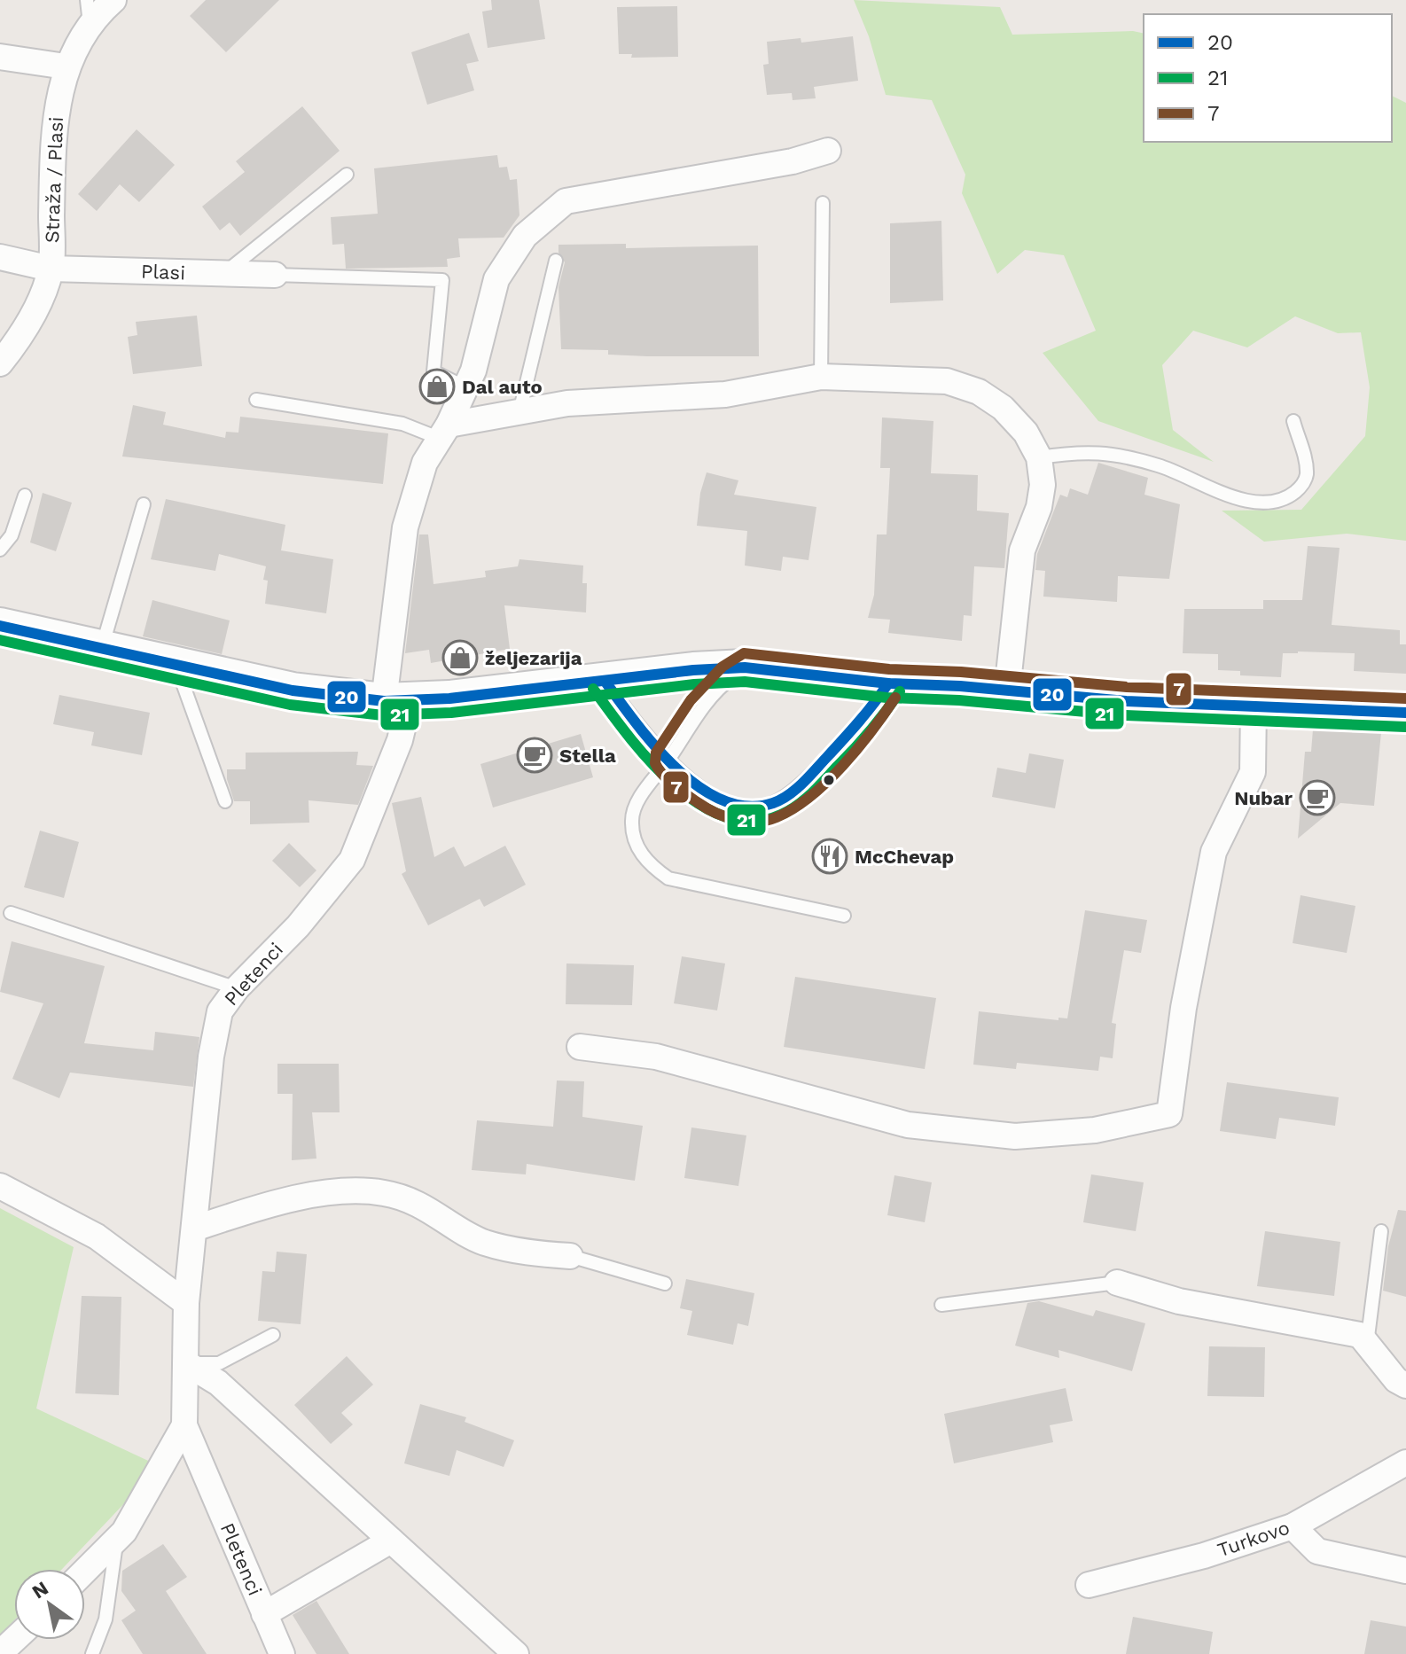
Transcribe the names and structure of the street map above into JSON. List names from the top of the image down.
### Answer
{
  "streets": {
    "street": [
      "Straža / Plasi",
      "Plasi",
      "Pletenci",
      "Turkovo"
    ]
  },
  "crossings": [
    ["Straža / Plasi", "Plasi"]
  ],
  "places": {
    "shop": ["Dal auto", "željezarija"],
    "cafe": ["Stella", "Nubar"],
    "restaurant": ["McChevap"]
  },
  "lines": ["transit line 20", "transit line 21", "transit line 7"],
  "legend": ["20", "21", "7"],
  "north": "top left"
}
